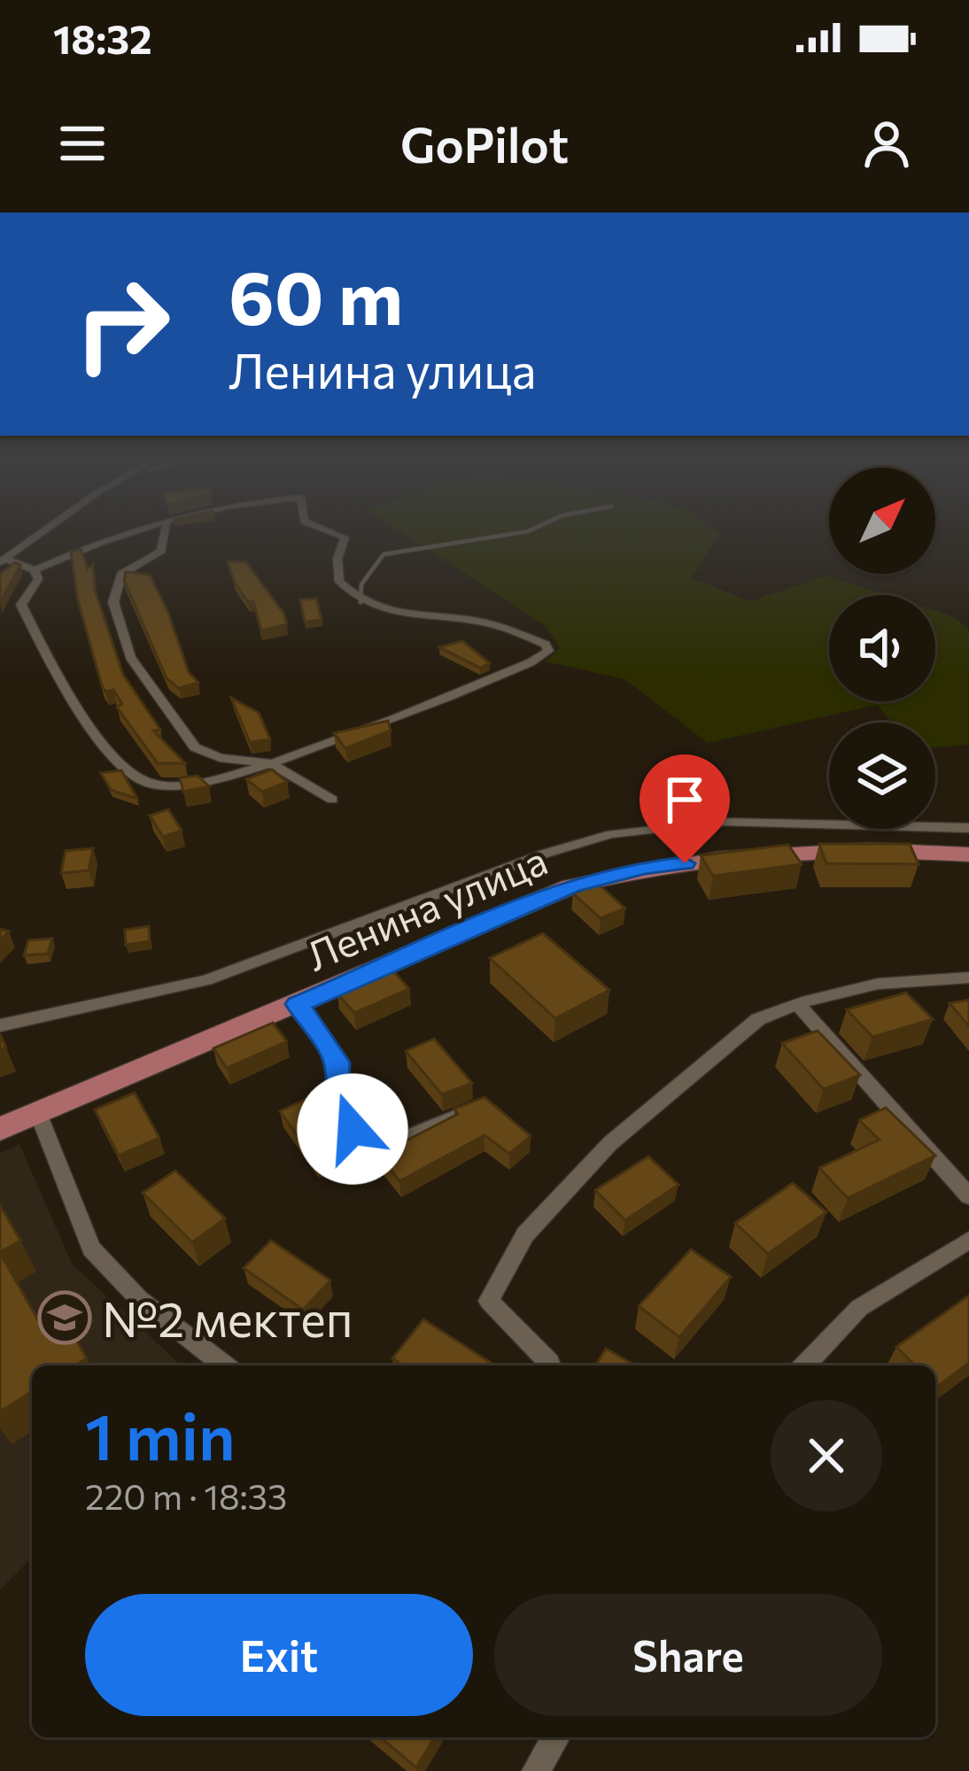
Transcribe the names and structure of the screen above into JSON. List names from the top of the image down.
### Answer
{
  "streets": {
    "main road": ["Ленина улица"]
  },
  "places": {
    "school or university": ["№2 мектеп"]
  },
  "north": "top right",
  "page": {
    "status": "18:32",
    "header": "GoPilot",
    "turn": ["60 m", "Ленина улица"],
    "heading": ["1 min", "220 m · 18:33"],
    "buttons": ["Exit", "Share"]
  }
}
